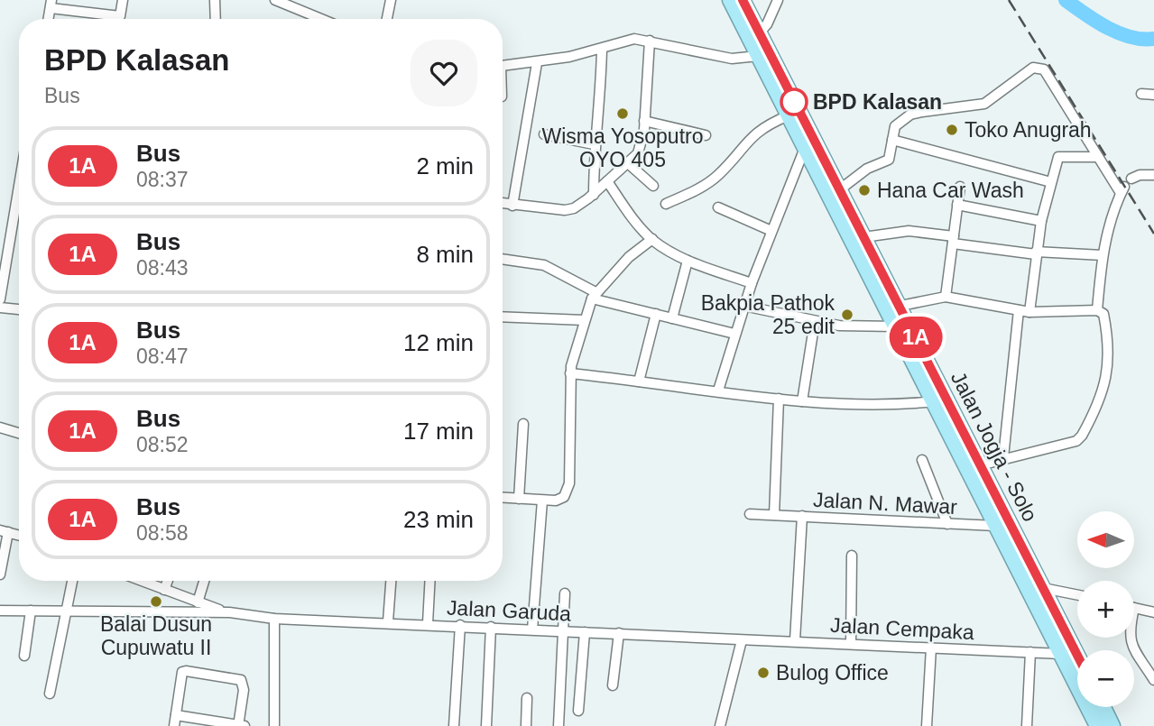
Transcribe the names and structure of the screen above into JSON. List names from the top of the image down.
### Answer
{
  "streets": {
    "highway": ["Jalan Jogja - Solo"],
    "street": ["Jalan N. Mawar", "Jalan Garuda", "Jalan Cempaka"]
  },
  "crossings": [
    ["Jalan Jogja - Solo", "Jalan N. Mawar"],
    ["Jalan Jogja - Solo", "Jalan Cempaka"],
    ["Jalan Garuda", "Jalan Cempaka"]
  ],
  "places": [
    "BPD Kalasan",
    "Wisma Yosoputro OYO 405",
    "Toko Anugrah",
    "Hana Car Wash",
    "Bakpia Pathok 25 edit",
    "Balai Dusun Cupuwatu II",
    "Bulog Office"
  ],
  "lines": ["bus line 1A"],
  "north": "left",
  "page": {
    "on_map": "1A",
    "heading": ["BPD Kalasan", "Bus"],
    "list": [
      {
        "mark": "1A",
        "name": "Bus",
        "note": "08:37",
        "value": "2 min"
      },
      {
        "mark": "1A",
        "name": "Bus",
        "note": "08:43",
        "value": "8 min"
      },
      {
        "mark": "1A",
        "name": "Bus",
        "note": "08:47",
        "value": "12 min"
      },
      {
        "mark": "1A",
        "name": "Bus",
        "note": "08:52",
        "value": "17 min"
      },
      {
        "mark": "1A",
        "name": "Bus",
        "note": "08:58",
        "value": "23 min"
      }
    ],
    "map_buttons": ["+", "−"]
  }
}
